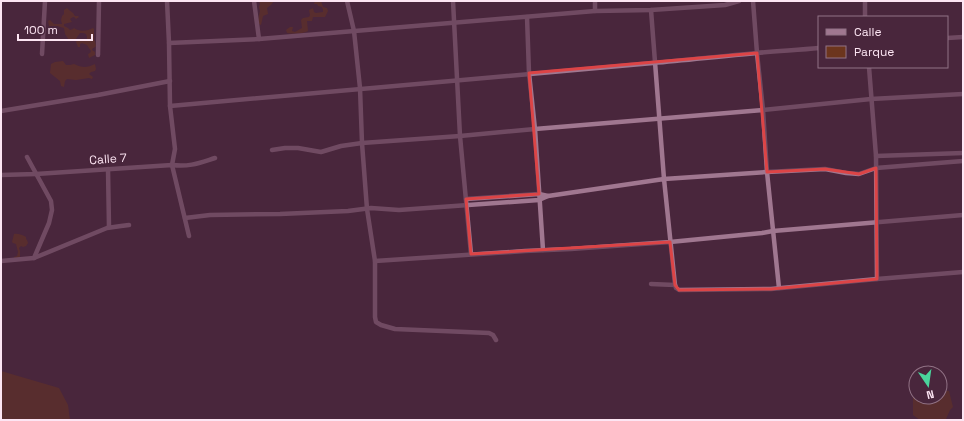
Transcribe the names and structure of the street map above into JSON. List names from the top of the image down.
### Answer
{
  "streets": {
    "street": ["Calle 7"]
  },
  "legend": ["Calle", "Parque"],
  "scale_bar": "100 m",
  "north": "bottom"
}
